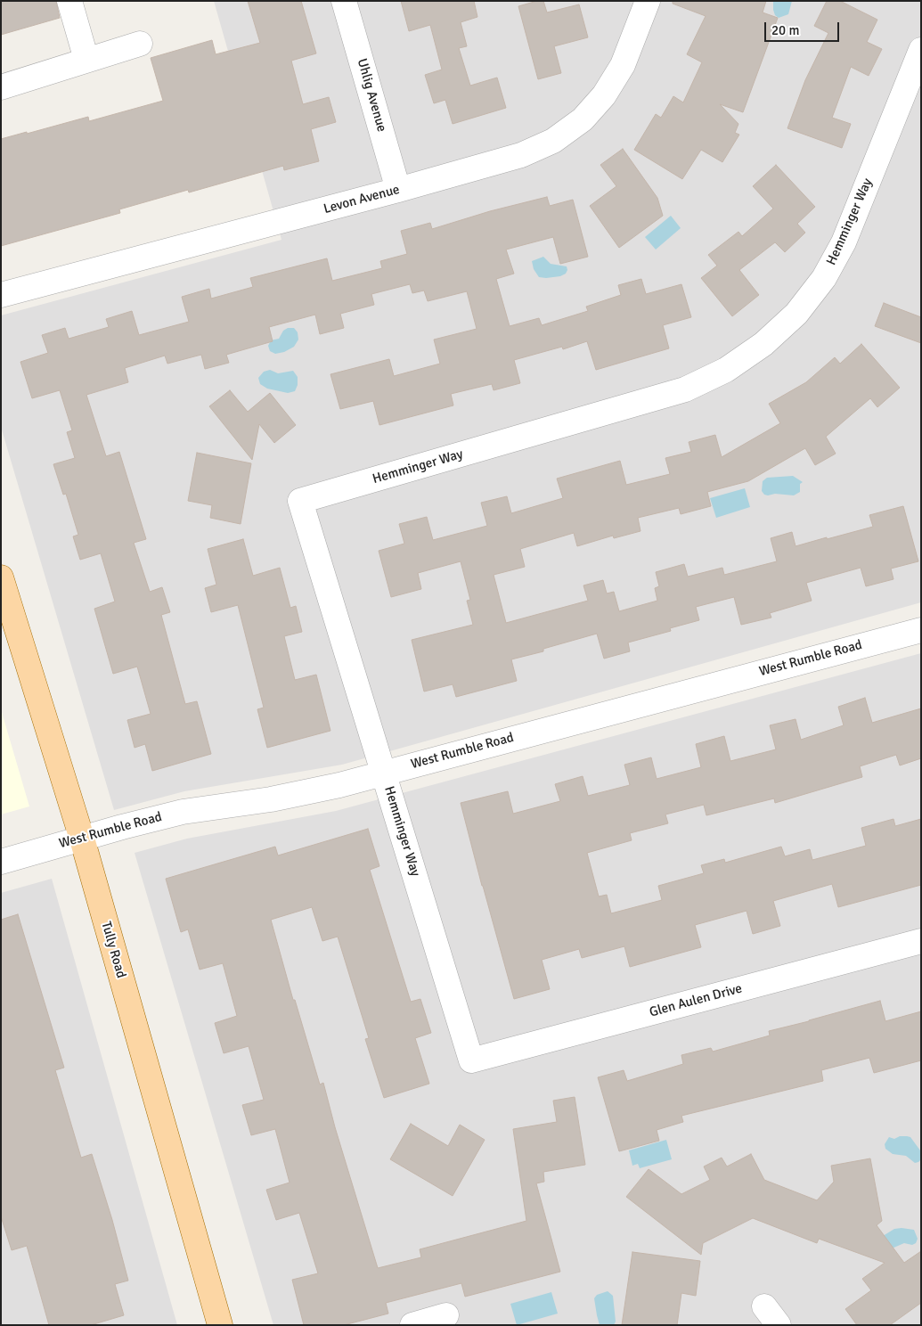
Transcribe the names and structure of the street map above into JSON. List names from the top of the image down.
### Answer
{
  "streets": {
    "main road": ["Tully Road"],
    "street": [
      "Uhlig Avenue",
      "Levon Avenue",
      "Hemminger Way",
      "West Rumble Road",
      "Glen Aulen Drive"
    ]
  },
  "crossings": [
    ["Uhlig Avenue", "Levon Avenue"],
    ["Hemminger Way", "West Rumble Road"],
    ["Hemminger Way", "Glen Aulen Drive"],
    ["West Rumble Road", "Tully Road"]
  ],
  "scale_bar": "20 m"
}
